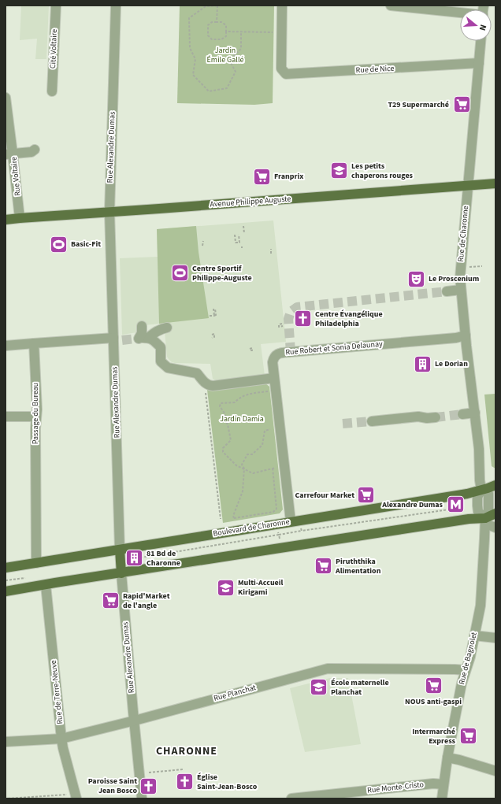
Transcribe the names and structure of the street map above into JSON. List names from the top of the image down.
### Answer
{
  "streets": {
    "main road": ["Rue Alexandre Dumas", "Avenue Philippe Auguste", "Boulevard de Charonne"],
    "street": [
      "Cité Voltaire",
      "Rue de Nice",
      "Rue Voltaire",
      "Rue de Charonne",
      "Rue Robert et Sonia Delaunay",
      "Passage du Bureau",
      "Rue de Bagnolet",
      "Rue de Terre-Neuve",
      "Rue Planchat",
      "Rue Monte-Cristo"
    ]
  },
  "crossings": [
    ["Rue de Nice", "Rue de Charonne"],
    ["Rue Alexandre Dumas", "Avenue Philippe Auguste"],
    ["Rue Alexandre Dumas", "Boulevard de Charonne"],
    ["Rue Alexandre Dumas", "Rue Planchat"],
    ["Rue Voltaire", "Avenue Philippe Auguste"],
    ["Avenue Philippe Auguste", "Rue de Charonne"],
    ["Rue de Charonne", "Rue Robert et Sonia Delaunay"],
    ["Rue de Charonne", "Boulevard de Charonne"],
    ["Rue de Charonne", "Rue de Bagnolet"],
    ["Rue Robert et Sonia Delaunay", "Boulevard de Charonne"],
    ["Passage du Bureau", "Boulevard de Charonne"],
    ["Rue de Bagnolet", "Rue Planchat"],
    ["Rue de Bagnolet", "Rue Monte-Cristo"],
    ["Rue de Terre-Neuve", "Rue Planchat"]
  ],
  "districts": ["CHARONNE"],
  "parks": ["Jardin Émile Gallé", "Jardin Damia"],
  "places": {
    "supermarket": [
      "T29 Supermarché",
      "Franprix",
      "Carrefour Market",
      "Piruththika Alimentation",
      "Rapid'Market de l'angle",
      "NOUS anti-gaspi",
      "Intermarché Express"
    ],
    "school or university": ["Les petits chaperons rouges", "Multi-Accueil Kirigami", "École maternelle Planchat"],
    "sports": ["Basic-Fit", "Centre Sportif Philippe-Auguste"],
    "theatre": ["Le Proscenium"],
    "church": ["Centre Évangélique Philadelphia", "Église Saint-Jean-Bosco", "Paroisse Saint Jean Bosco"],
    "building": ["Le Dorian", "81 Bd de Charonne"],
    "metro station": ["Alexandre Dumas"]
  },
  "north": "right"
}
